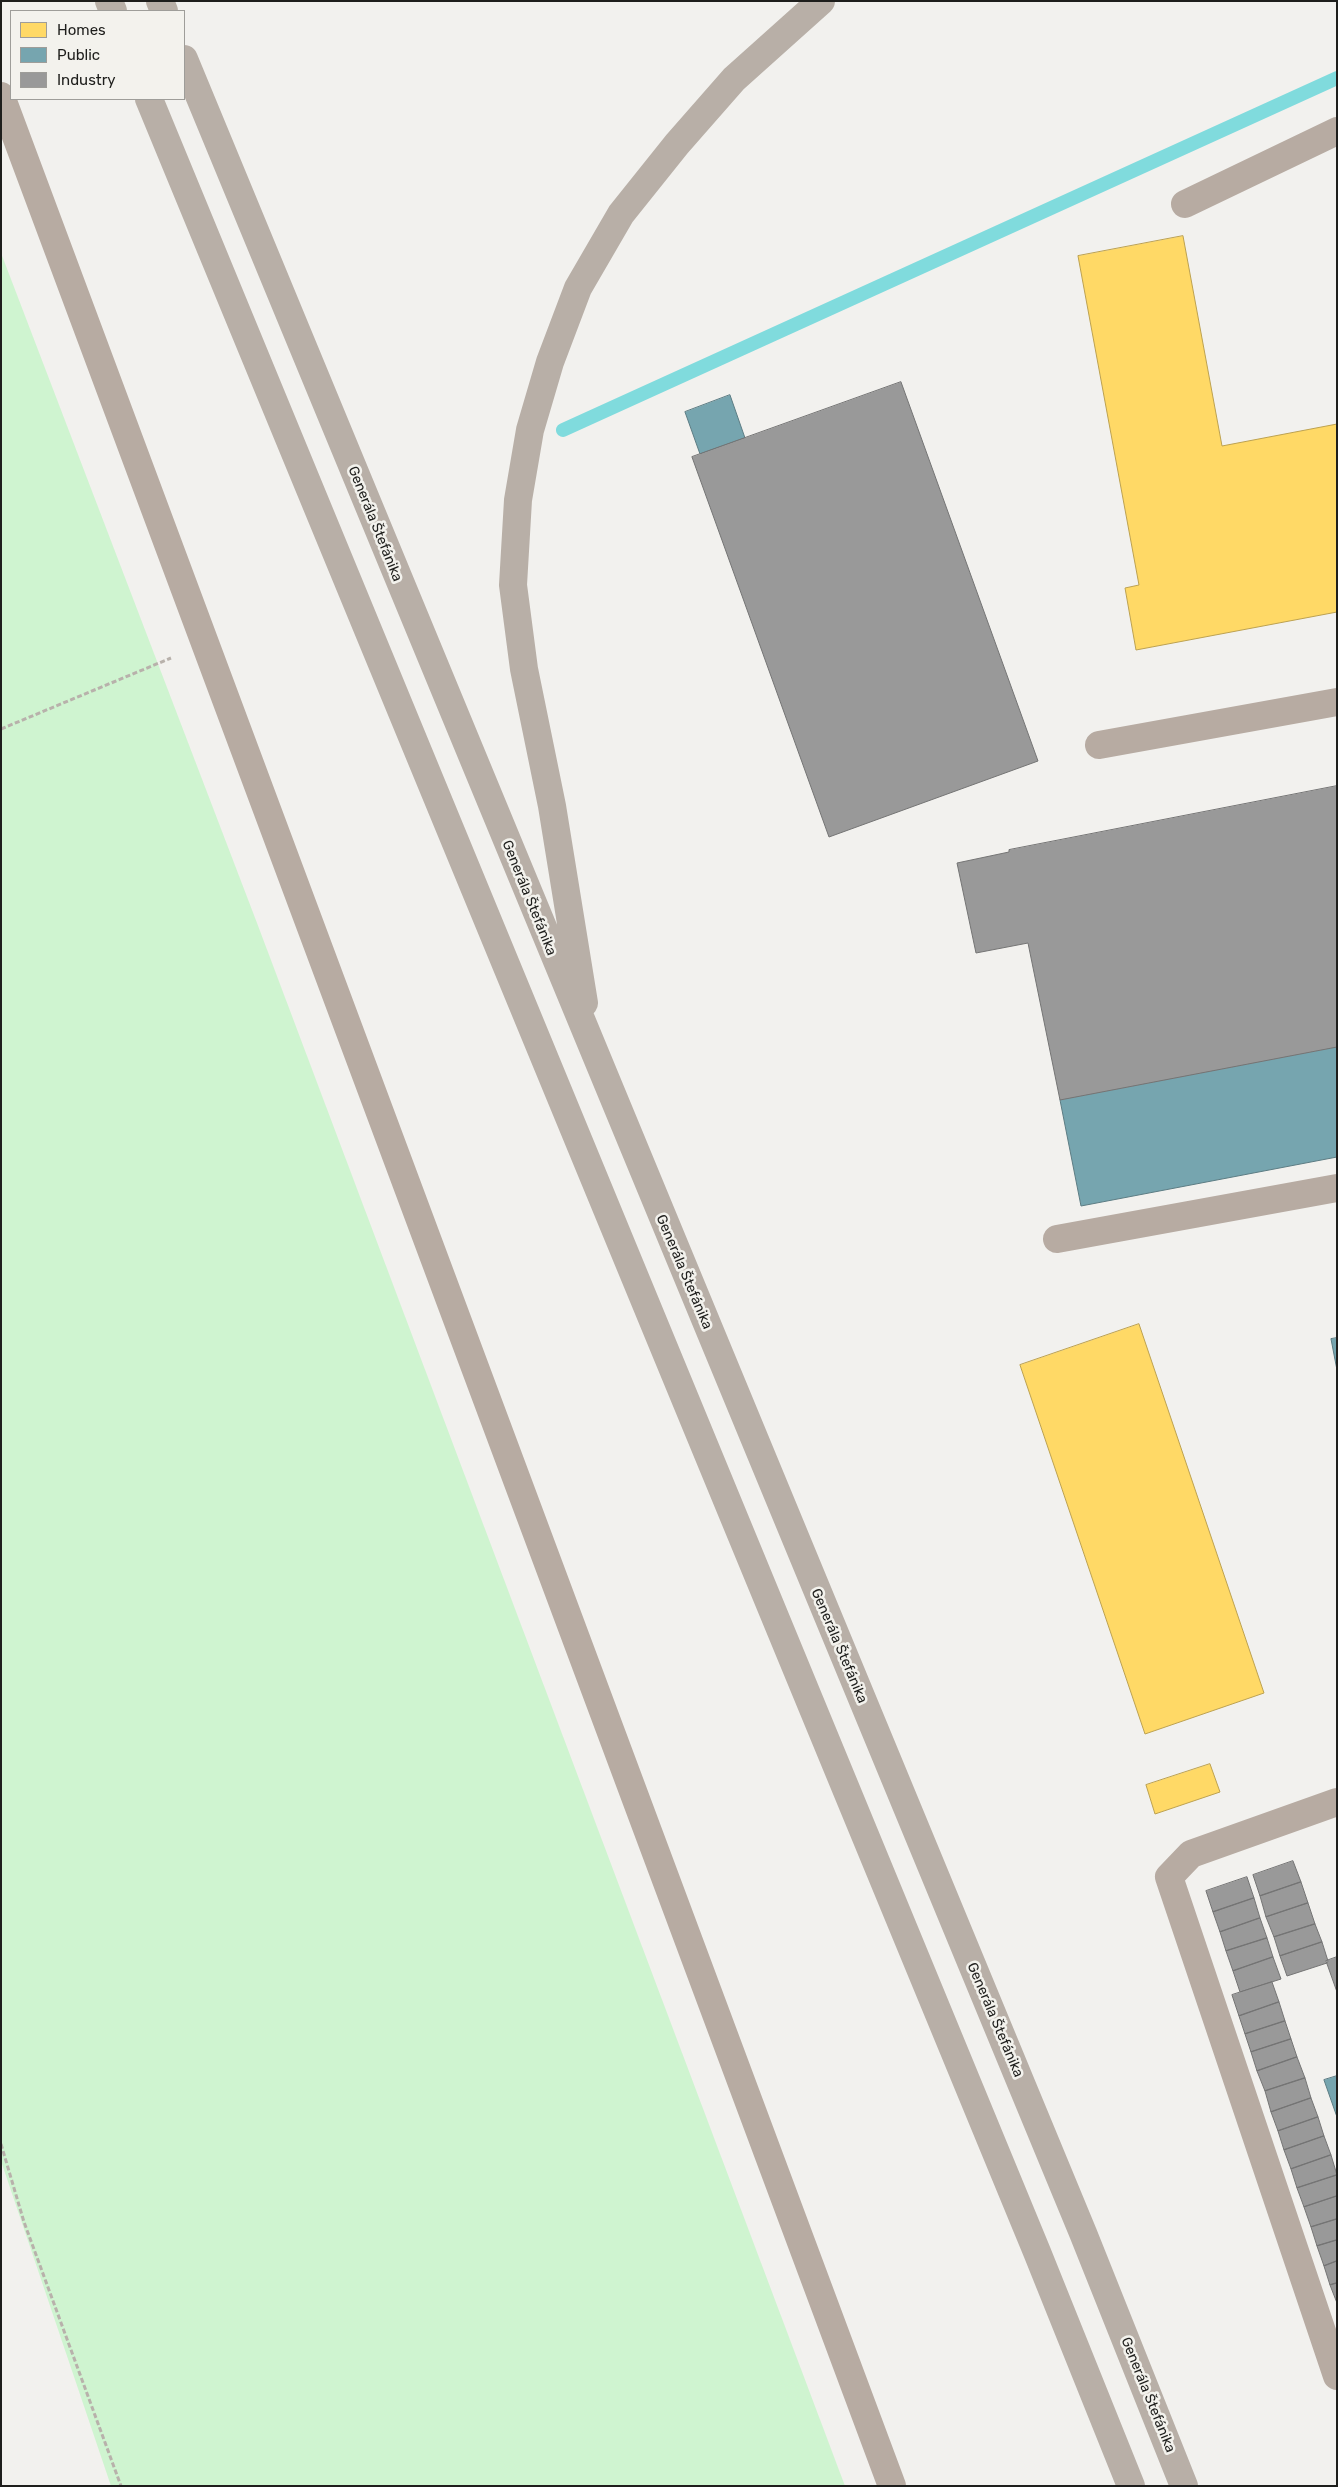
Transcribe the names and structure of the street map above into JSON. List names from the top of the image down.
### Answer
{
  "streets": {
    "main road": ["Generála Štefánika"]
  },
  "legend": ["Homes", "Public", "Industry"]
}
